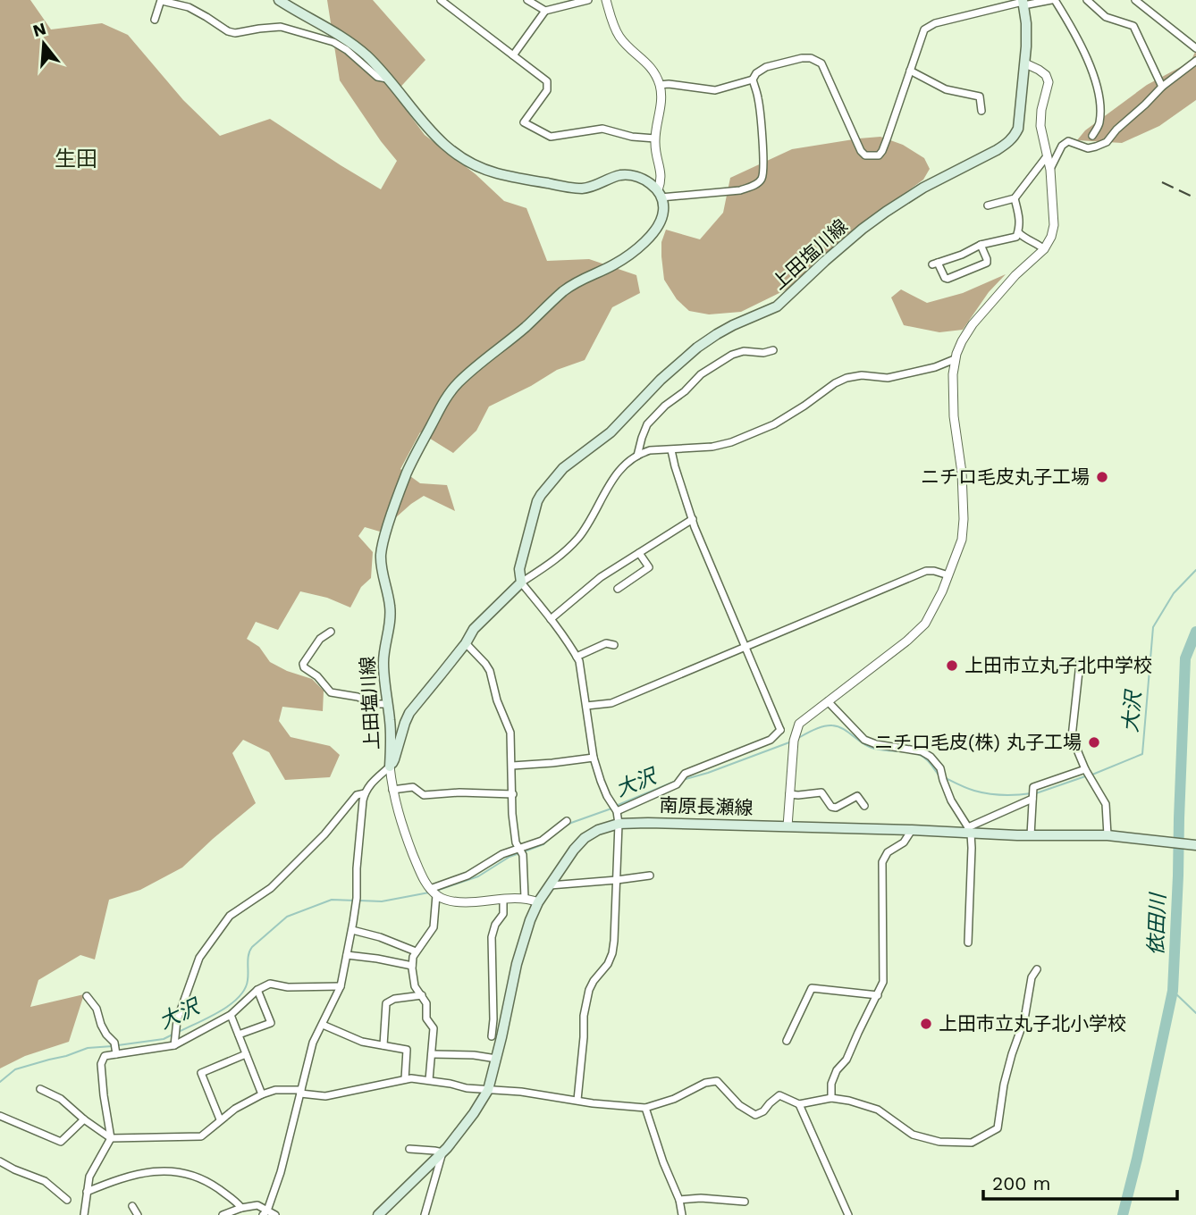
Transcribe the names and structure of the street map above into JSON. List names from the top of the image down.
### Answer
{
  "streets": {
    "main road": ["上田塩川線", "南原長瀬線"]
  },
  "districts": ["生田"],
  "water": ["大沢", "依田川"],
  "places": [
    "ニチロ毛皮丸子工場",
    "上田市立丸子北中学校",
    "ニチロ毛皮(株) 丸子工場",
    "上田市立丸子北小学校"
  ],
  "scale_bar": "200 m",
  "north": "top"
}
